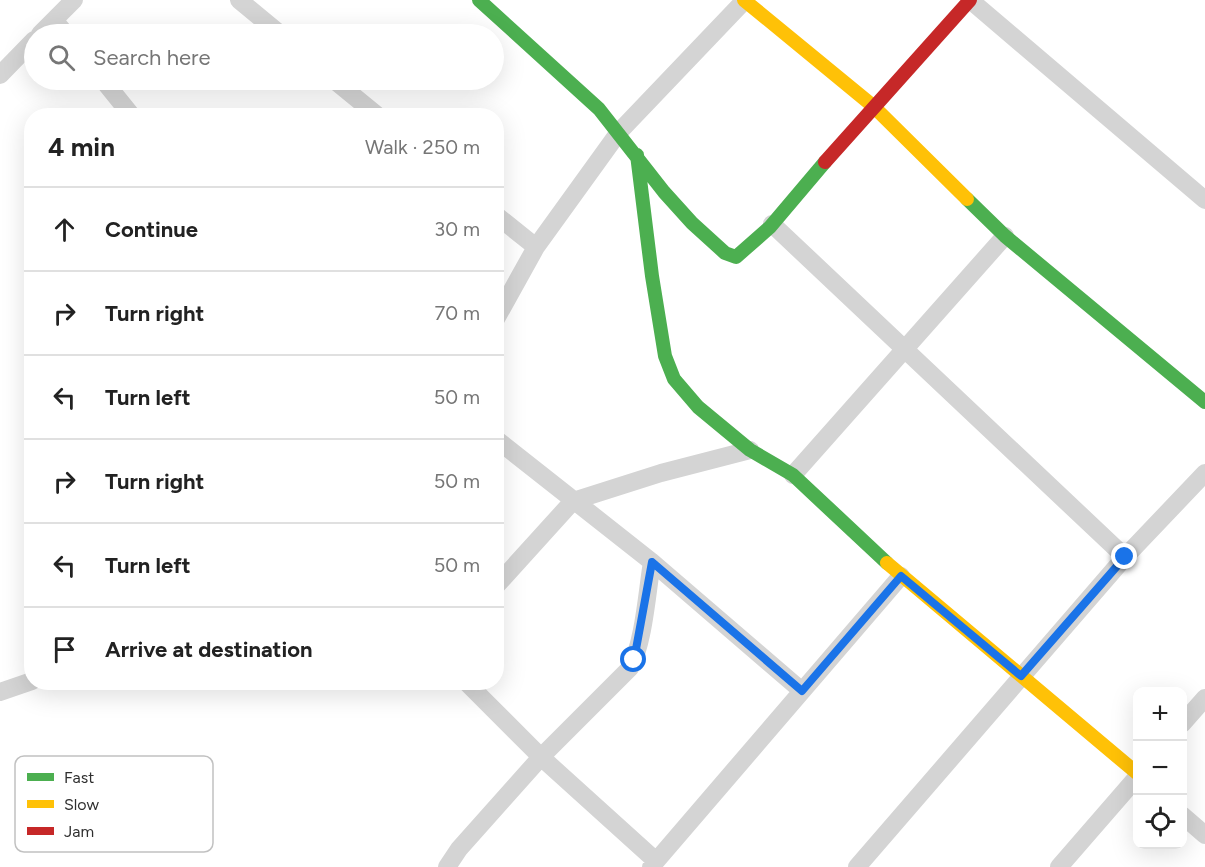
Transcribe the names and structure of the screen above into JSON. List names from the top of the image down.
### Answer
{
  "legend": ["Fast", "Slow", "Jam"],
  "page": {
    "search": "Search here",
    "heading": ["4 min", "Walk · 250 m"],
    "list": [
      ["Continue", "30 m"],
      ["Turn right", "70 m"],
      ["Turn left", "50 m"],
      ["Turn right", "50 m"],
      ["Turn left", "50 m"],
      "Arrive at destination"
    ],
    "map_buttons": ["+", "−"]
  }
}
